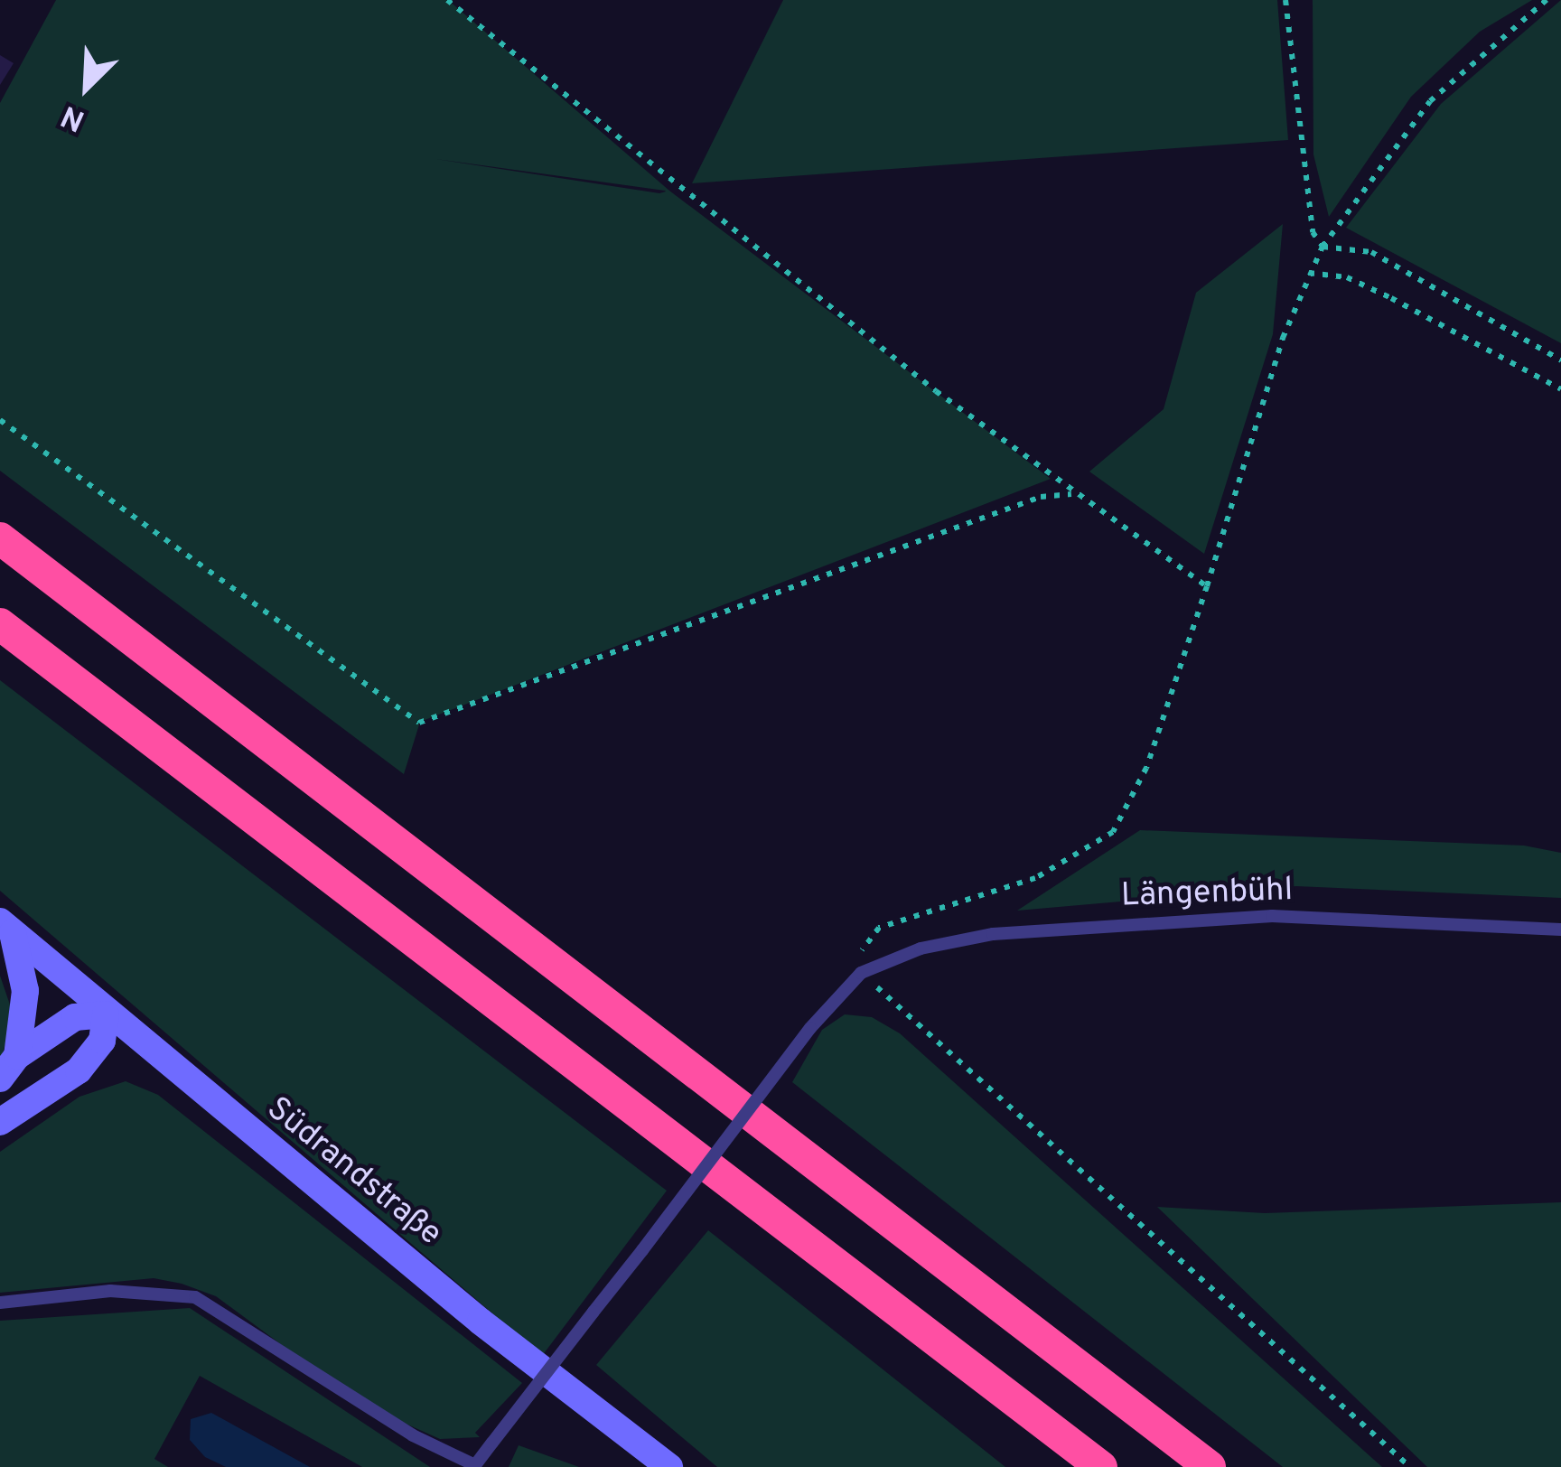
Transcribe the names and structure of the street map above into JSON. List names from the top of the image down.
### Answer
{
  "streets": {
    "main road": ["Südrandstraße"],
    "lane": ["Längenbühl"]
  },
  "north": "bottom left"
}
